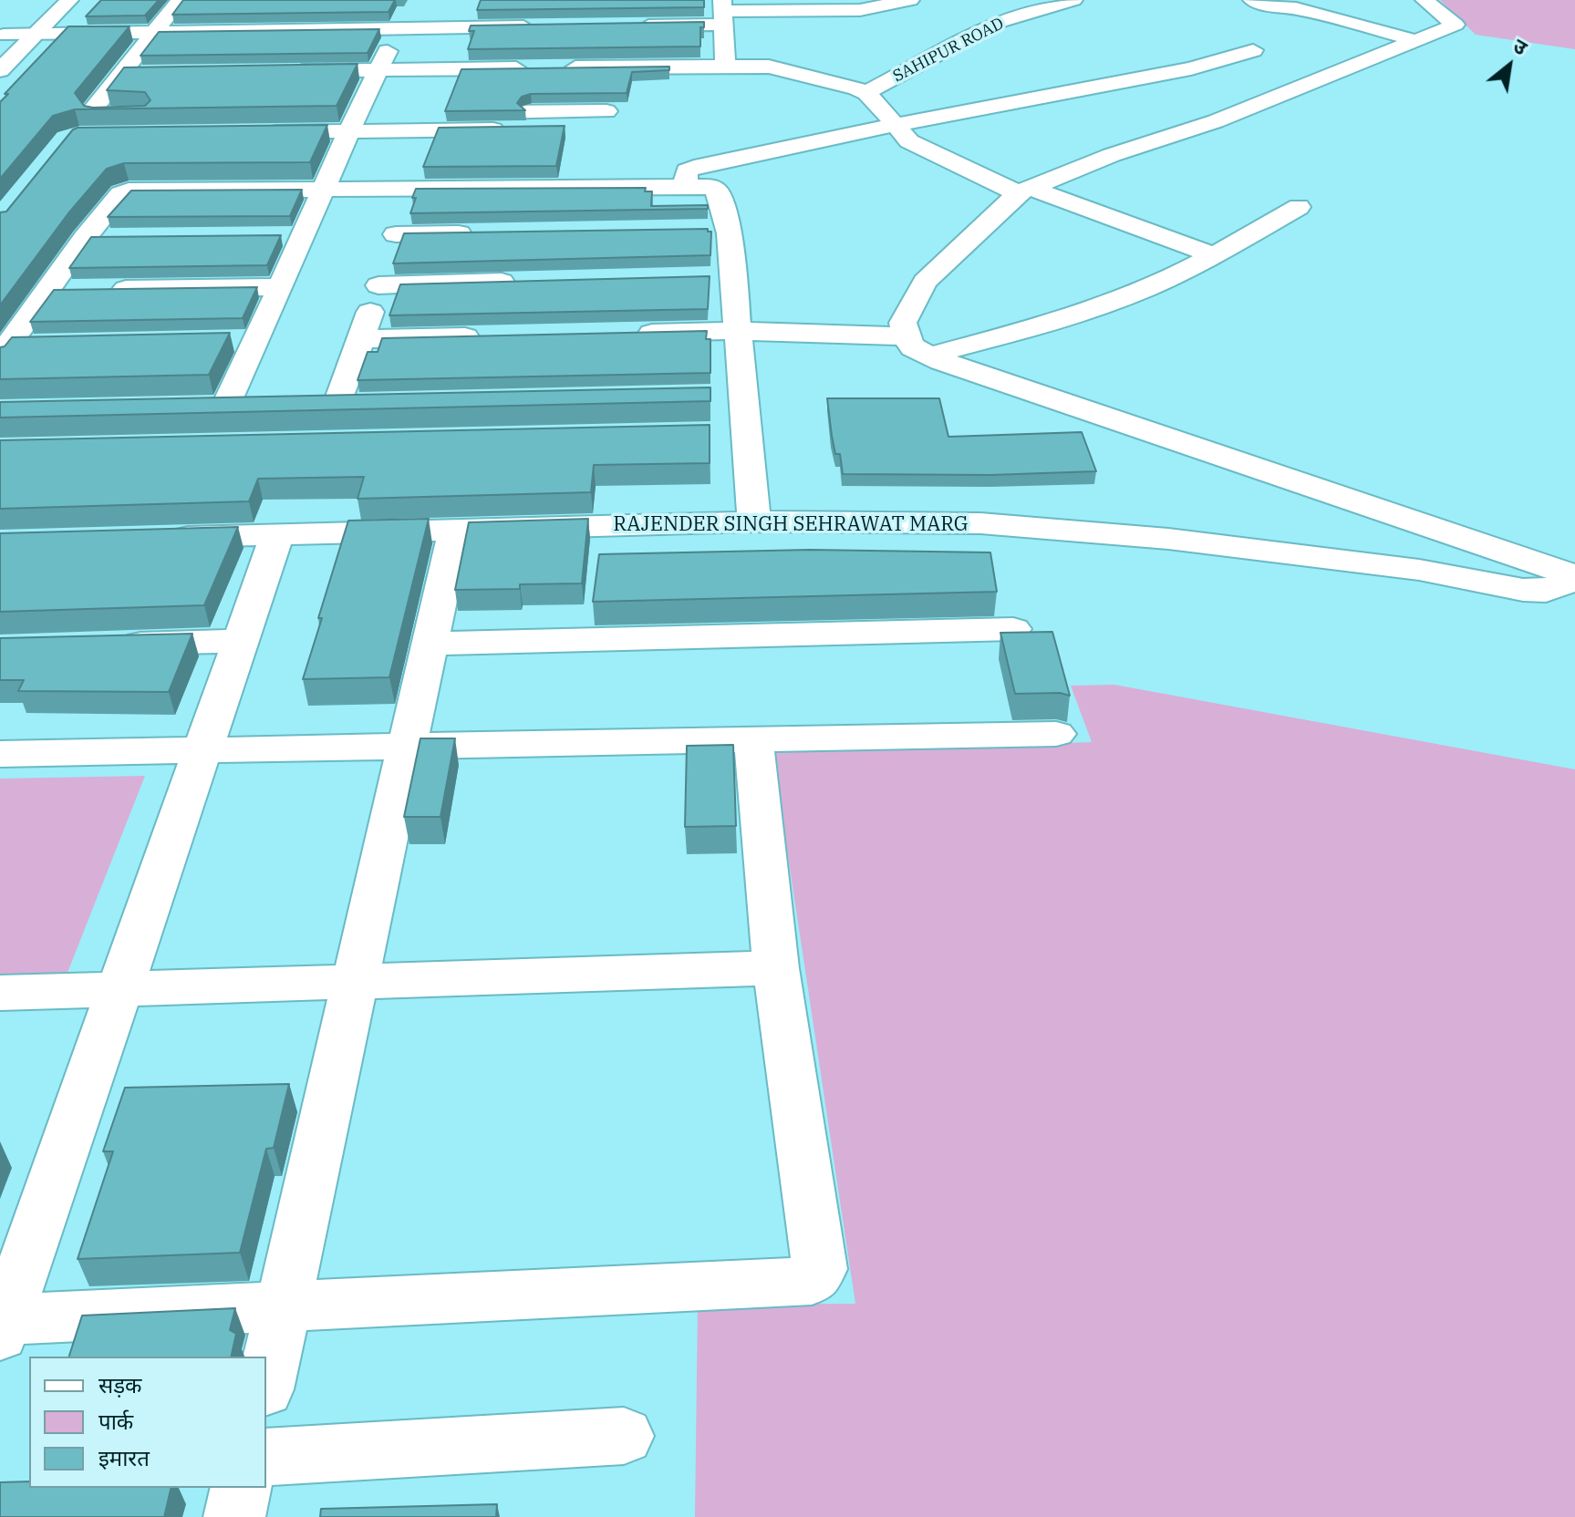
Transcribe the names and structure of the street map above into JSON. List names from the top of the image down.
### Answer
{
  "streets": {
    "street": ["SAHIPUR ROAD", "RAJENDER SINGH SEHRAWAT MARG"]
  },
  "legend": ["सड़क", "पार्क", "इमारत"],
  "north": "top right"
}
